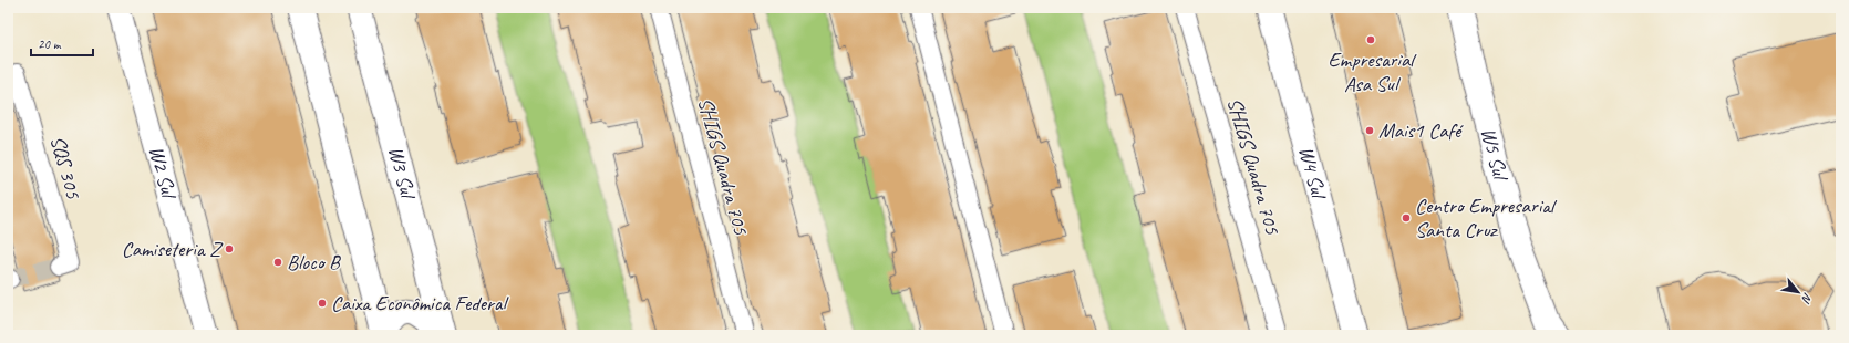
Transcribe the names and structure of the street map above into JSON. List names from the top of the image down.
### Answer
{
  "streets": {
    "main road": ["W5 Sul", "W3 Sul", "W4 Sul"],
    "street": ["SHIGS Quadra 705", "SQS 305", "W2 Sul"]
  },
  "places": [
    "Empresarial Asa Sul",
    "Mais1 Café",
    "Centro Empresarial Santa Cruz",
    "Camiseteria Z",
    "Bloco B",
    "Caixa Econômica Federal"
  ],
  "scale_bar": "20 m",
  "north": "bottom right"
}
